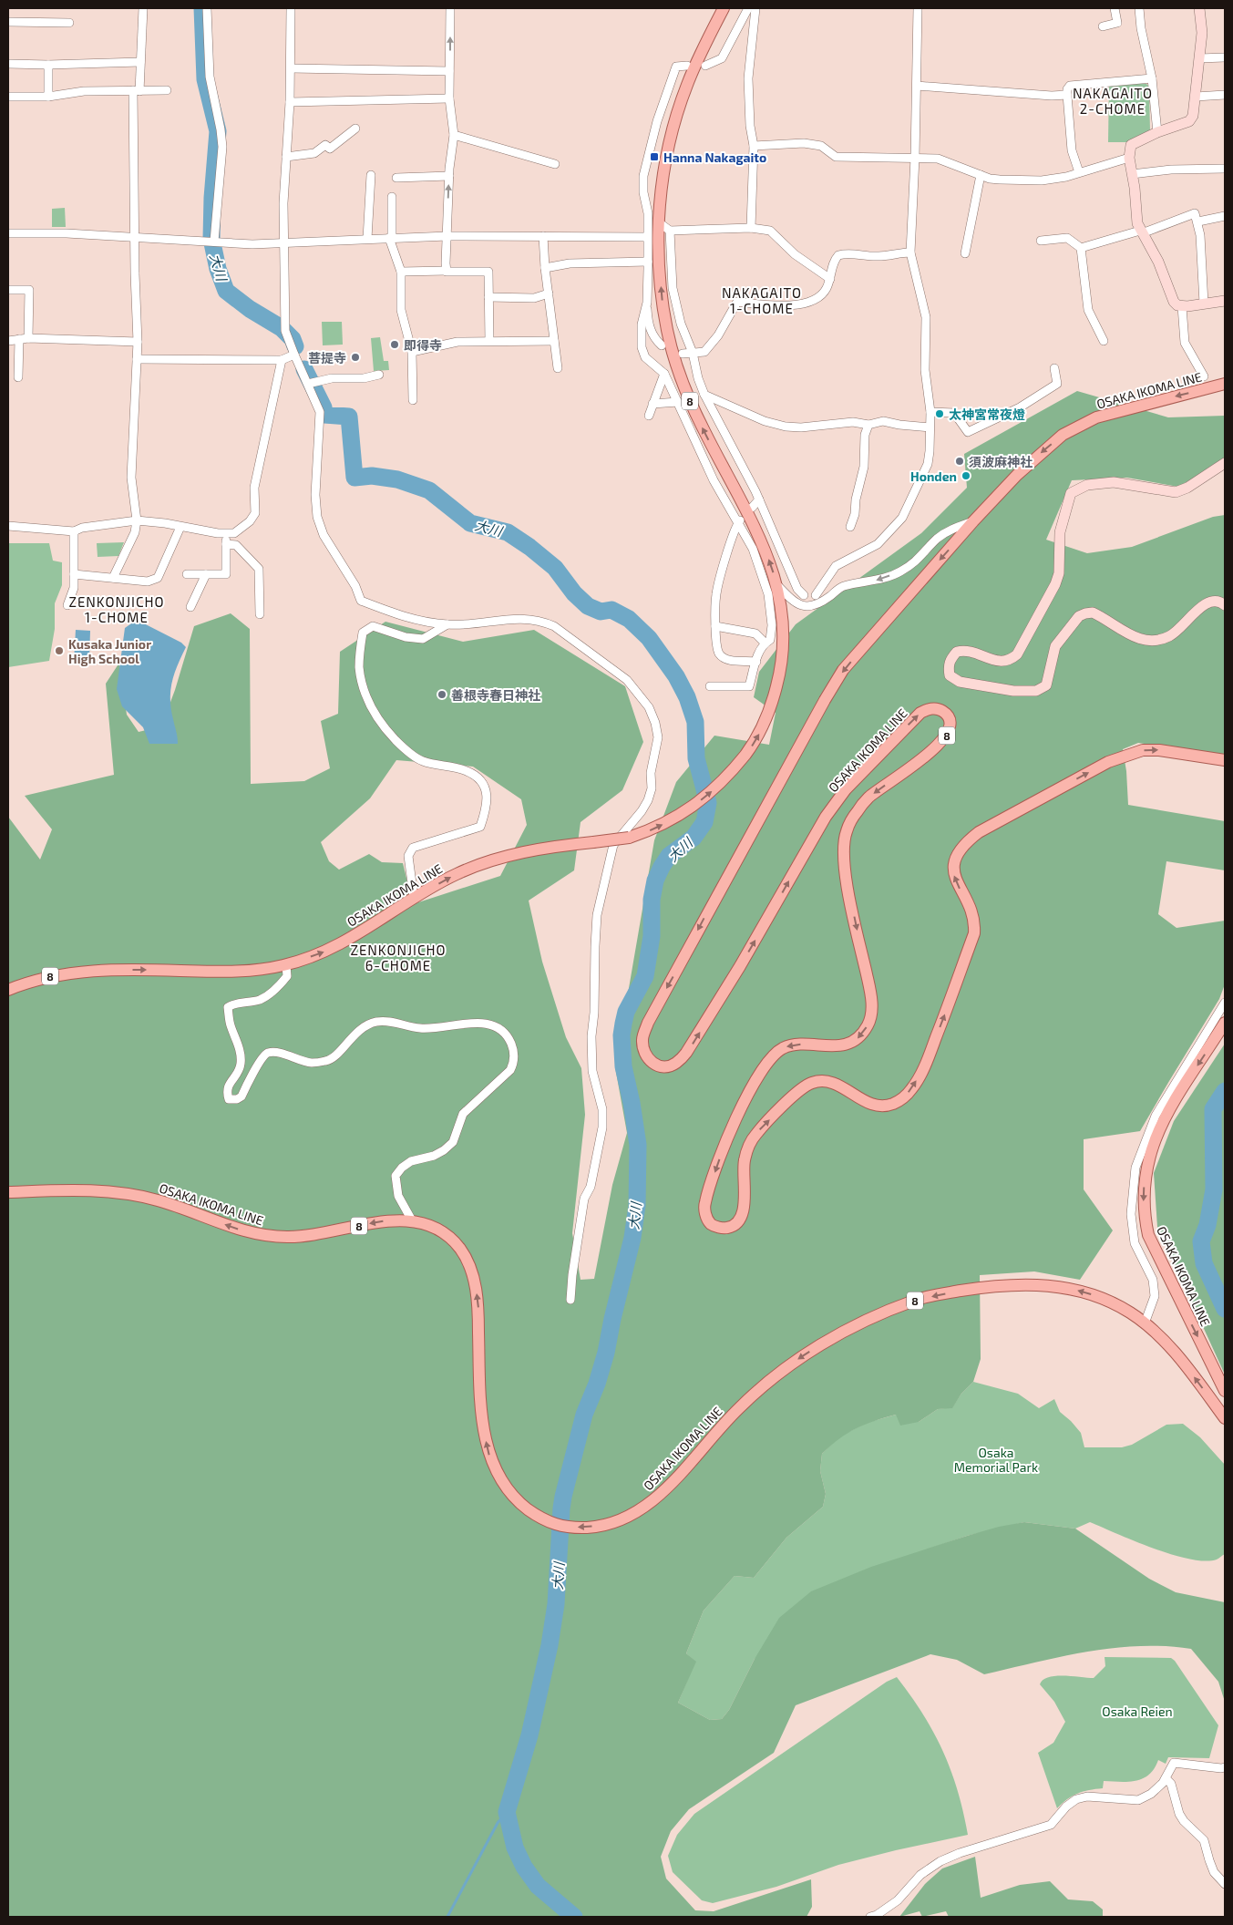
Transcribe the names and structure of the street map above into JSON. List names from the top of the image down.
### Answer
{
  "streets": {
    "main road": ["OSAKA IKOMA LINE", "8"]
  },
  "districts": [
    "NAKAGAITO 2-CHOME",
    "NAKAGAITO 1-CHOME",
    "ZENKONJICHO 1-CHOME",
    "ZENKONJICHO 6-CHOME"
  ],
  "water": ["大川"],
  "parks": ["Osaka Memorial Park", "Osaka Reien"],
  "places": {
    "transit": ["Hanna Nakagaito"],
    "other": [
      "即得寺",
      "菩提寺",
      "太神宮常夜燈",
      "須波麻神社",
      "Honden",
      "Kusaka Junior High School",
      "善根寺春日神社"
    ]
  }
}
